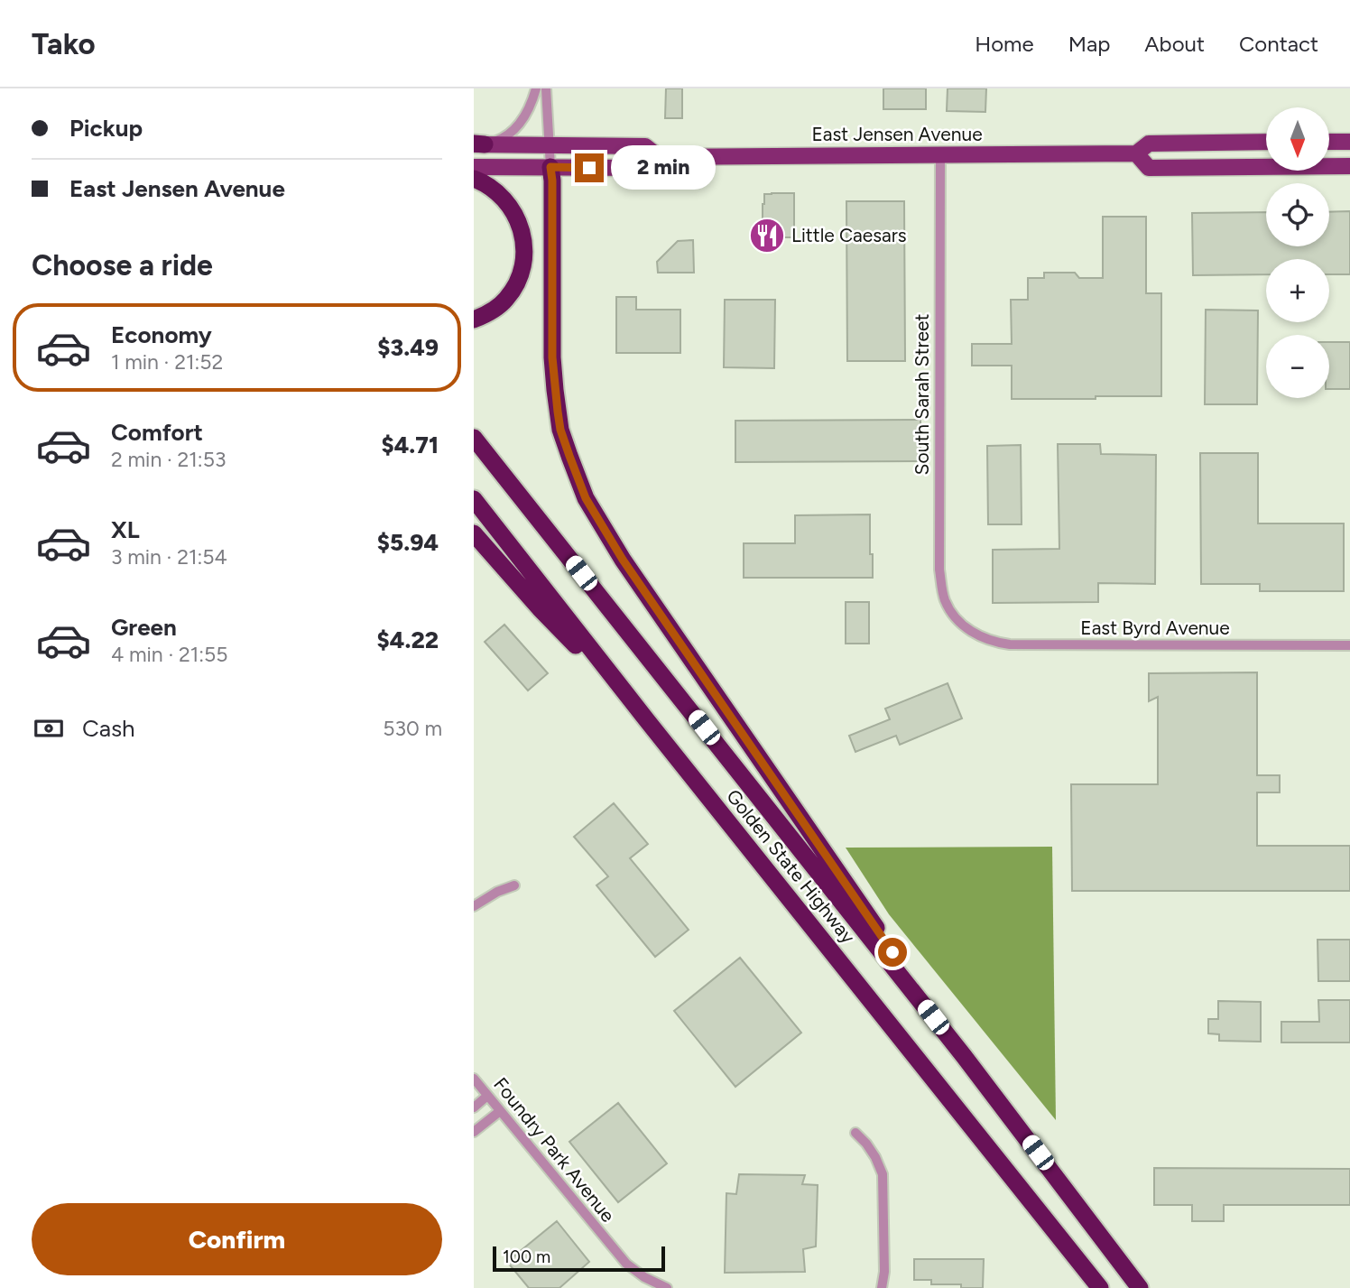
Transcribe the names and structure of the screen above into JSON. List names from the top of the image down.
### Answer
{
  "streets": {
    "highway": ["Golden State Highway"],
    "main road": ["East Jensen Avenue"],
    "street": ["South Sarah Street", "East Byrd Avenue", "Foundry Park Avenue"]
  },
  "crossings": [
    ["East Jensen Avenue", "South Sarah Street"],
    ["South Sarah Street", "East Byrd Avenue"]
  ],
  "places": {
    "restaurant": ["Little Caesars"]
  },
  "scale_bar": "100 m",
  "north": "bottom",
  "page": {
    "header": "Tako",
    "nav": [
      "Home",
      "Map",
      "About",
      "Contact"
    ],
    "banner": ["Pickup", "East Jensen Avenue"],
    "map_buttons": ["+", "−"],
    "bubble": "2 min",
    "heading": "Choose a ride",
    "list": [
      {
        "name": "Economy",
        "note": "1 min · 21:52",
        "value": "$3.49"
      },
      {
        "name": "Comfort",
        "note": "2 min · 21:53",
        "value": "$4.71"
      },
      {
        "name": "XL",
        "note": "3 min · 21:54",
        "value": "$5.94"
      },
      {
        "name": "Green",
        "note": "4 min · 21:55",
        "value": "$4.22"
      }
    ],
    "pay": ["Cash", "530 m"],
    "buttons": "Confirm",
    "scale": "100 m"
  }
}
